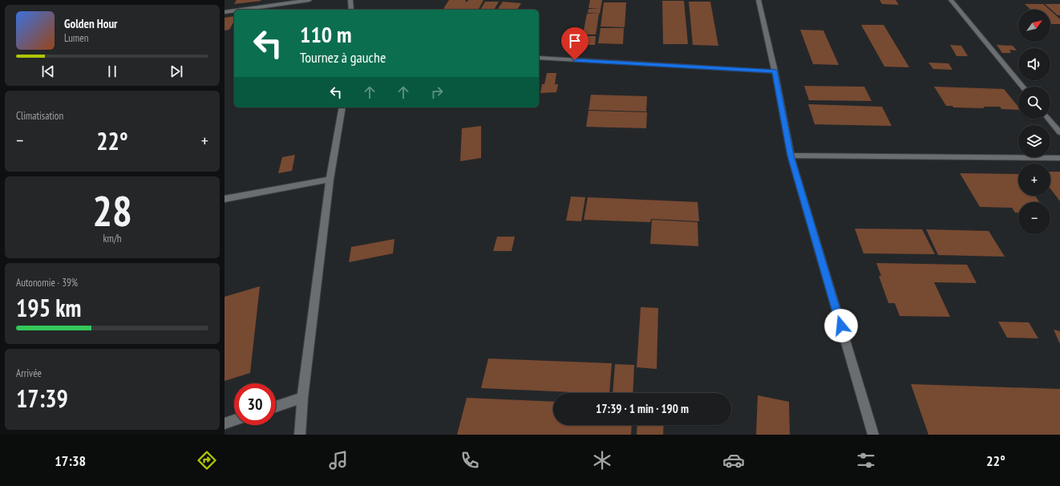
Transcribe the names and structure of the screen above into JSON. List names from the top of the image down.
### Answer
{
  "north": "top right",
  "page": {
    "map_buttons": ["+", "−"],
    "turn": ["110 m", "Tournez à gauche"],
    "song": ["Golden Hour", "Lumen"],
    "tile": [
      "Climatisation",
      ["28", "km/h"],
      ["Autonomie · 39%", "195 km"],
      ["Arrivée", "17:39"]
    ],
    "heat": ["−", "22°", "+"],
    "limit": "30",
    "trip": "17:39 · 1 min · 190 m",
    "tabs": ["17:38", "22°"]
  }
}
